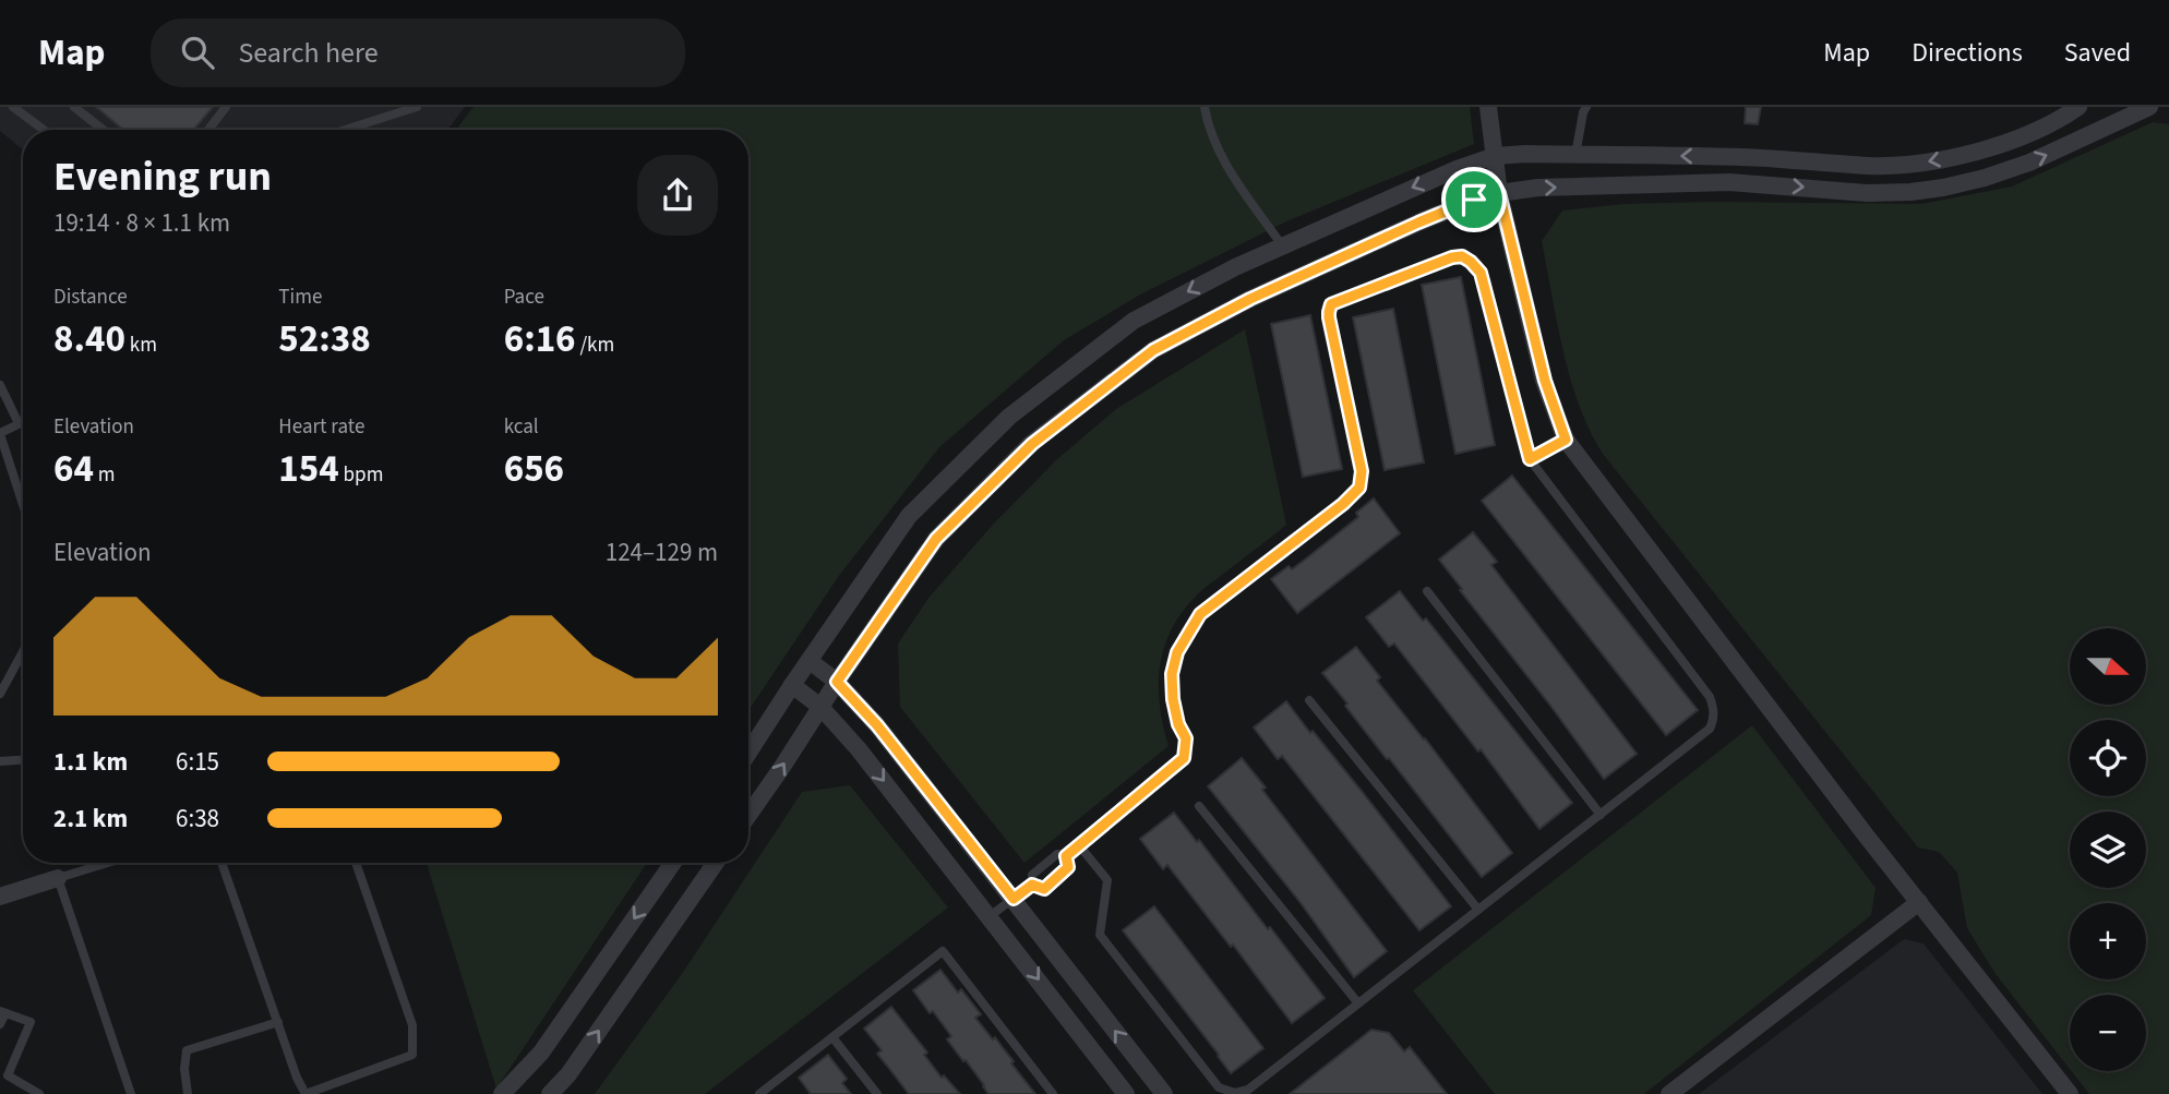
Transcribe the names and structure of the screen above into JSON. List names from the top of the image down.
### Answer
{
  "north": "right",
  "page": {
    "header": "Map",
    "search": "Search here",
    "nav": ["Map", "Directions", "Saved"],
    "heading": ["Evening run", "19:14 · 8 × 1.1 km"],
    "stats": [
      ["Distance", "8.40 km"],
      ["Time", "52:38"],
      ["Pace", "6:16 /km"],
      ["Elevation", "64 m"],
      ["Heart rate", "154 bpm"],
      ["kcal", "656"]
    ],
    "chart": ["Elevation", "124–129 m"],
    "map_buttons": ["+", "−"],
    "list": [
      {
        "name": "1.1 km",
        "note": "6:15"
      },
      {
        "name": "2.1 km",
        "note": "6:38"
      }
    ]
  }
}
